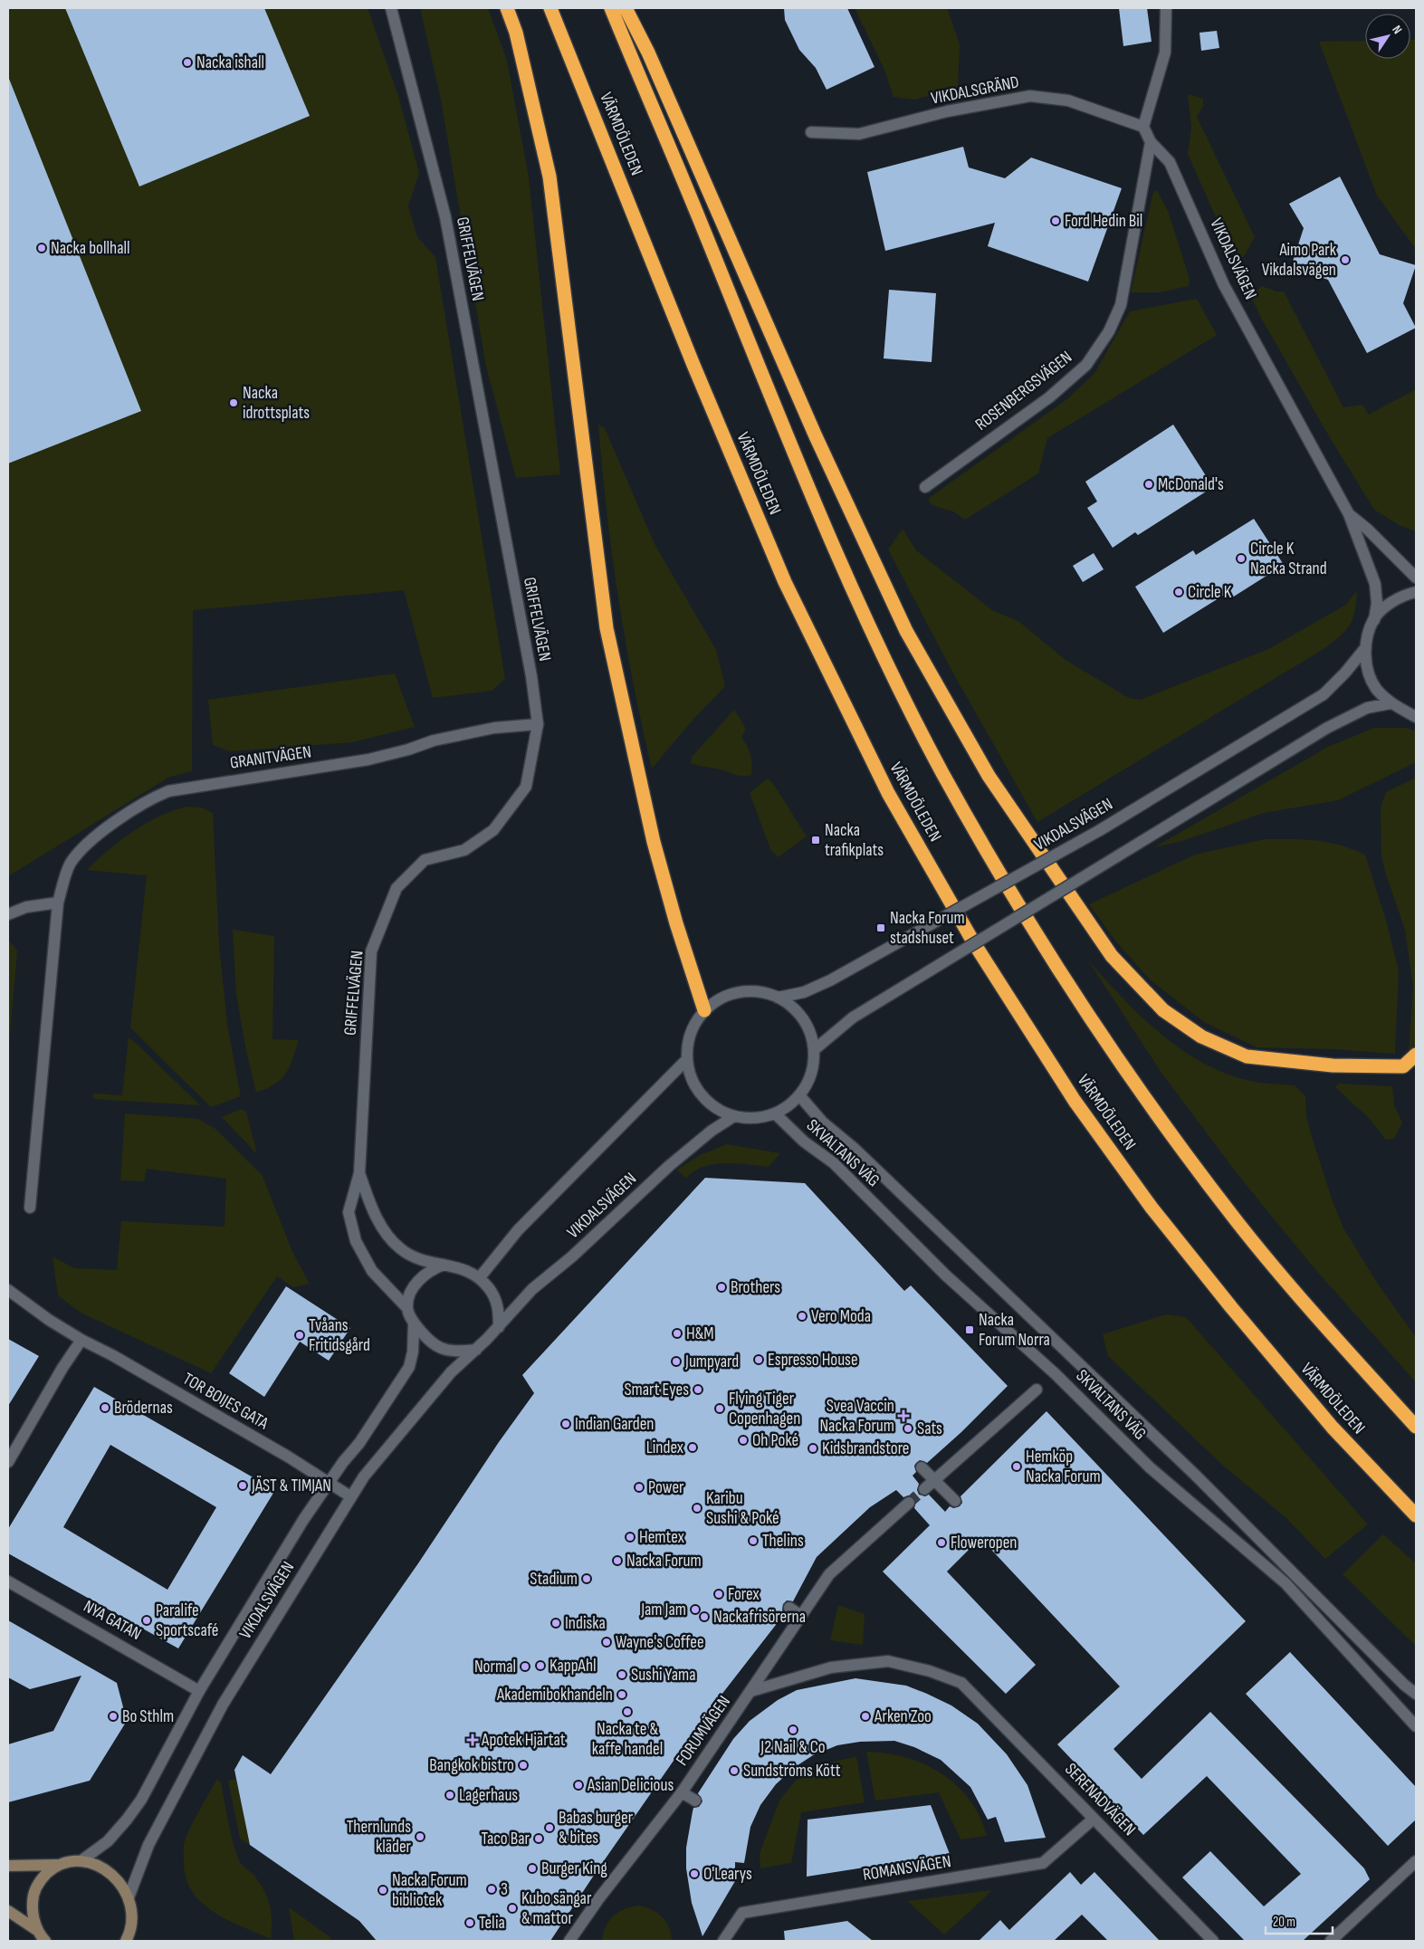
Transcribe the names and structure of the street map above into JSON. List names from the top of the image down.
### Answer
{
  "streets": {
    "highway": ["VÄRMDÖLEDEN"],
    "street": [
      "VIKDALSGRÄND",
      "GRIFFELVÄGEN",
      "VIKDALSVÄGEN",
      "ROSENBERGSVÄGEN",
      "GRANITVÄGEN",
      "SKVALTANS VÄG",
      "TOR BOIJES GATA",
      "NYA GATAN",
      "FORUMVÄGEN",
      "SERENADVÄGEN",
      "ROMANSVÄGEN"
    ]
  },
  "crossings": [
    ["VIKDALSGRÄND", "VIKDALSVÄGEN"],
    ["GRIFFELVÄGEN", "VIKDALSVÄGEN"],
    ["GRIFFELVÄGEN", "GRANITVÄGEN"],
    ["VIKDALSVÄGEN", "ROSENBERGSVÄGEN"],
    ["VIKDALSVÄGEN", "SKVALTANS VÄG"],
    ["VIKDALSVÄGEN", "TOR BOIJES GATA"],
    ["VIKDALSVÄGEN", "NYA GATAN"],
    ["FORUMVÄGEN", "SERENADVÄGEN"],
    ["SERENADVÄGEN", "ROMANSVÄGEN"]
  ],
  "places": {
    "other": [
      "Nacka ishall",
      "Ford Hedin Bil",
      "Nacka bollhall",
      "Aimo Park Vikdalsvägen",
      "Nacka idrottsplats",
      "McDonald's",
      "Circle K Nacka Strand",
      "Circle K",
      "Brothers",
      "Vero Moda",
      "H&M",
      "Tvåans Fritidsgård",
      "Espresso House",
      "Jumpyard",
      "Smart Eyes",
      "Brödernas",
      "Flying Tiger Copenhagen",
      "Indian Garden",
      "Sats",
      "Oh Poké",
      "Lindex",
      "Kidsbrandstore",
      "Hemköp Nacka Forum",
      "JÄST & TIMJAN",
      "Power",
      "Karibu Sushi & Poké",
      "Hemtex",
      "Thelins",
      "Floweropen",
      "Nacka Forum",
      "Stadium",
      "Forex",
      "Jam Jam",
      "Nackafrisörerna",
      "Paralife Sportscafé",
      "Indiska",
      "Wayne's Coffee",
      "KappAhl",
      "Normal",
      "Sushi Yama",
      "Akademibokhandeln",
      "Nacka te & kaffe handel",
      "Bo Sthlm",
      "Arken Zoo",
      "J2 Nail & Co",
      "Bangkok bistro",
      "Sundströms Kött",
      "Asian Delicious",
      "Lagerhaus",
      "Babas burger & bites",
      "Thernlunds kläder",
      "Taco Bar",
      "Burger King",
      "O'Learys",
      "3",
      "Nacka Forum bibliotek",
      "Kubo sängar & mattor",
      "Telia"
    ],
    "transit": ["Nacka trafikplats", "Nacka Forum stadshuset", "Nacka Forum Norra"],
    "health": ["Svea Vaccin Nacka Forum", "Apotek Hjärtat"]
  },
  "scale_bar": "20 m",
  "north": "top right"
}
